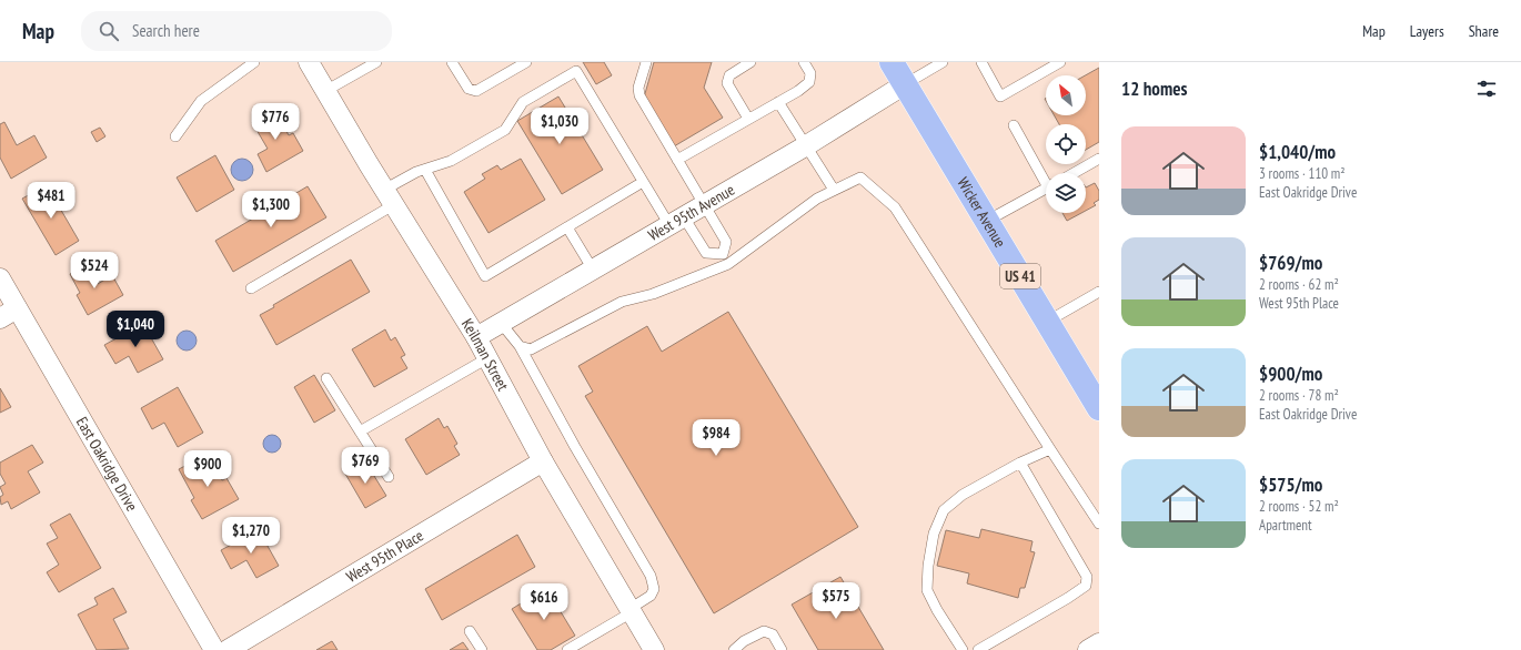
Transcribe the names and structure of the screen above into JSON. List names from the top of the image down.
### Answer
{
  "streets": {
    "highway": ["Wicker Avenue", "US 41"],
    "street": [
      "West 95th Avenue",
      "Keilman Street",
      "East Oakridge Drive",
      "West 95th Place"
    ]
  },
  "crossings": [
    ["West 95th Avenue", "Wicker Avenue"],
    ["West 95th Avenue", "Keilman Street"],
    ["Keilman Street", "West 95th Place"]
  ],
  "north": "top left",
  "page": {
    "header": "Map",
    "search": "Search here",
    "nav": ["Map", "Layers", "Share"],
    "heading": "12 homes",
    "price": [
      "$776",
      "$1,030",
      "$481",
      "$1,300",
      "$524",
      "$1,040",
      "$984",
      "$769",
      "$900",
      "$1,270",
      "$575",
      "$616"
    ],
    "list": [
      {
        "name": "$1,040/mo",
        "note": "3 rooms · 110 m² · East Oakridge Drive"
      },
      {
        "name": "$769/mo",
        "note": "2 rooms · 62 m² · West 95th Place"
      },
      {
        "name": "$900/mo",
        "note": "2 rooms · 78 m² · East Oakridge Drive"
      },
      {
        "name": "$575/mo",
        "note": "2 rooms · 52 m² · Apartment"
      }
    ]
  }
}
